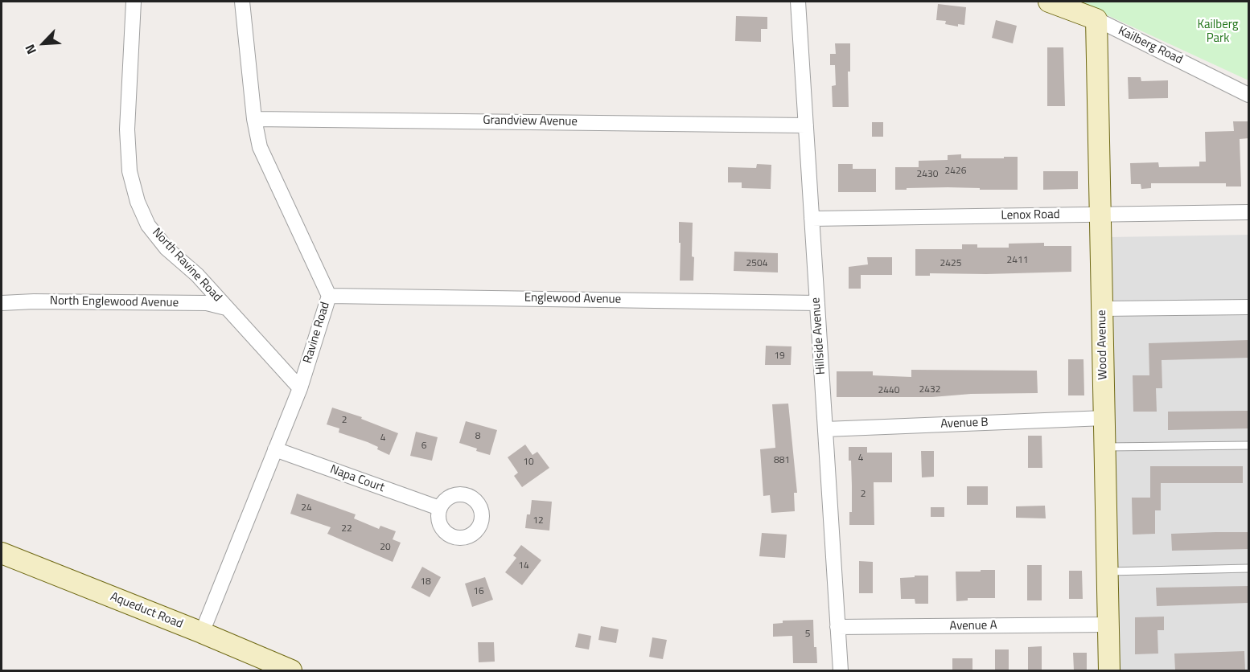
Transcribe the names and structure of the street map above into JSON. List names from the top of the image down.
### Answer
{
  "streets": {
    "street": [
      "Kailberg Road",
      "Grandview Avenue",
      "Lenox Road",
      "North Ravine Road",
      "Englewood Avenue",
      "North Englewood Avenue",
      "Ravine Road",
      "Hillside Avenue",
      "Wood Avenue",
      "Avenue B",
      "Napa Court",
      "Aqueduct Road",
      "Avenue A"
    ]
  },
  "crossings": [
    ["Kailberg Road", "Wood Avenue"],
    ["Grandview Avenue", "Ravine Road"],
    ["Grandview Avenue", "Hillside Avenue"],
    ["Lenox Road", "Hillside Avenue"],
    ["Lenox Road", "Wood Avenue"],
    ["North Ravine Road", "North Englewood Avenue"],
    ["North Ravine Road", "Ravine Road"],
    ["Englewood Avenue", "Ravine Road"],
    ["Englewood Avenue", "Hillside Avenue"],
    ["Ravine Road", "Napa Court"],
    ["Ravine Road", "Aqueduct Road"],
    ["Hillside Avenue", "Avenue B"],
    ["Hillside Avenue", "Avenue A"],
    ["Wood Avenue", "Avenue B"],
    ["Wood Avenue", "Avenue A"]
  ],
  "parks": ["Kailberg Park"],
  "house_numbers": [
    "2426",
    "2430",
    "2411",
    "2504",
    "2425",
    "19",
    "2432",
    "2440",
    "2",
    "8",
    "4",
    "6",
    "4",
    "881",
    "10",
    "2",
    "24",
    "12",
    "22",
    "20",
    "14",
    "18",
    "16",
    "5"
  ],
  "north": "bottom left"
}
